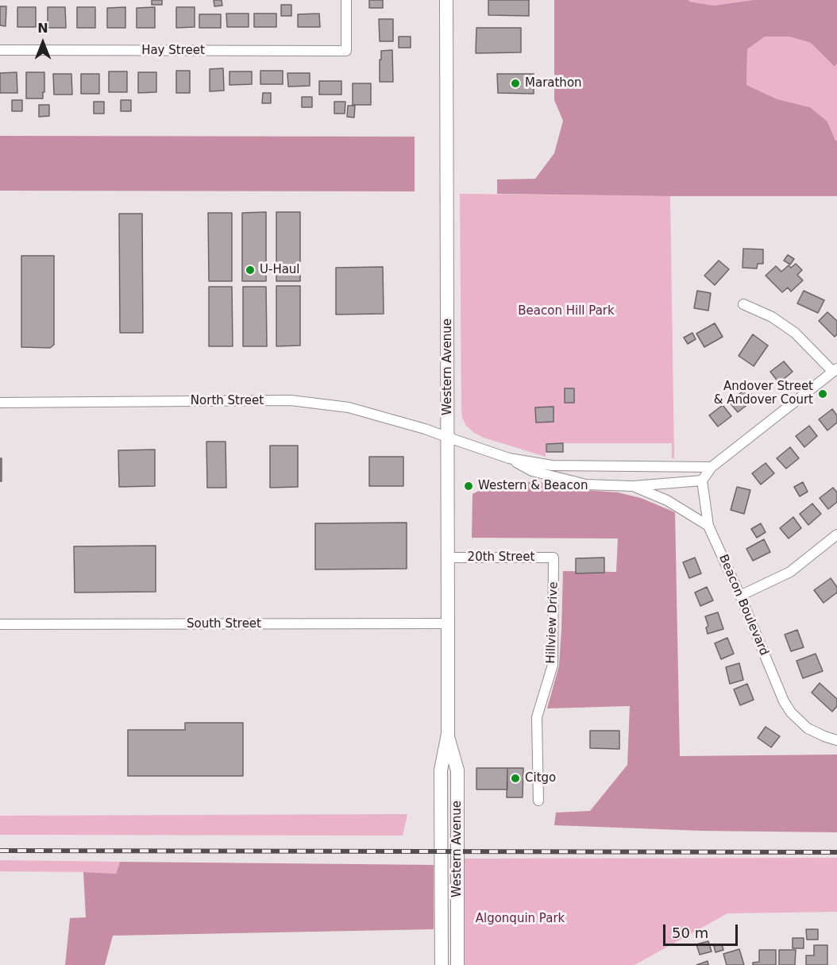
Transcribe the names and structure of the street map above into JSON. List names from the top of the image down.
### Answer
{
  "streets": {
    "main road": ["Western Avenue"],
    "street": [
      "Hay Street",
      "North Street",
      "20th Street",
      "Beacon Boulevard",
      "Hillview Drive",
      "South Street"
    ]
  },
  "crossings": [
    ["Western Avenue", "North Street"],
    ["Western Avenue", "20th Street"],
    ["Western Avenue", "South Street"],
    ["20th Street", "Hillview Drive"]
  ],
  "parks": ["Beacon Hill Park", "Algonquin Park"],
  "places": [
    "Marathon",
    "U-Haul",
    "Andover Street & Andover Court",
    "Western & Beacon",
    "Citgo"
  ],
  "scale_bar": "50 m",
  "north": "top"
}
